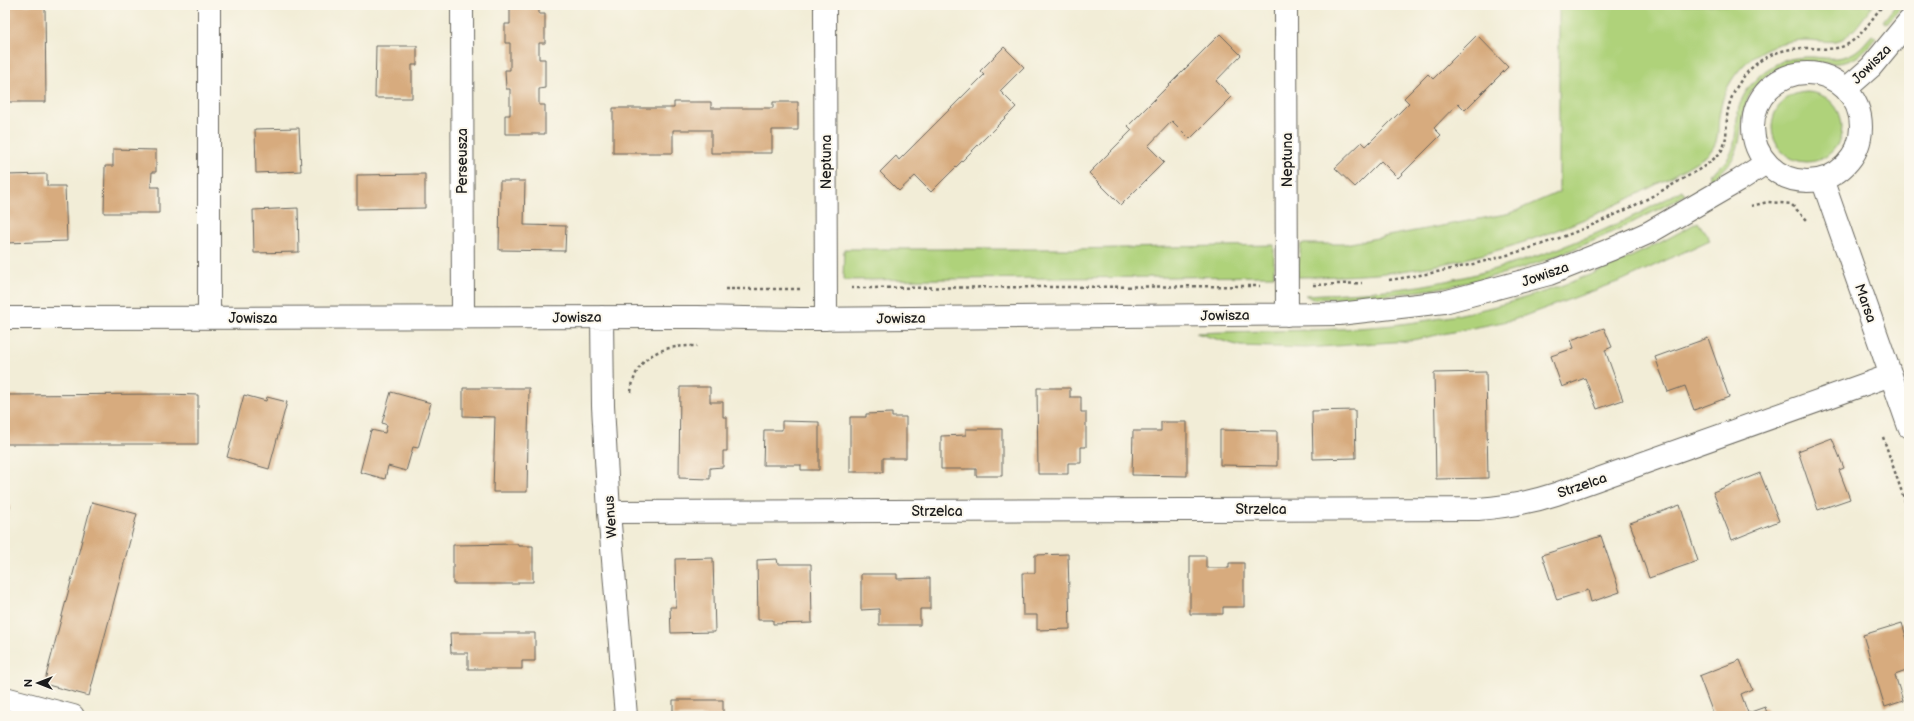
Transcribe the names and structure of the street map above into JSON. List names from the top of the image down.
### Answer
{
  "streets": {
    "street": [
      "Jowisza",
      "Neptuna",
      "Perseusza",
      "Marsa",
      "Strzelca",
      "Wenus"
    ]
  },
  "crossings": [
    ["Jowisza", "Neptuna"],
    ["Jowisza", "Perseusza"],
    ["Jowisza", "Marsa"],
    ["Jowisza", "Wenus"],
    ["Marsa", "Strzelca"],
    ["Strzelca", "Wenus"]
  ],
  "north": "left"
}
